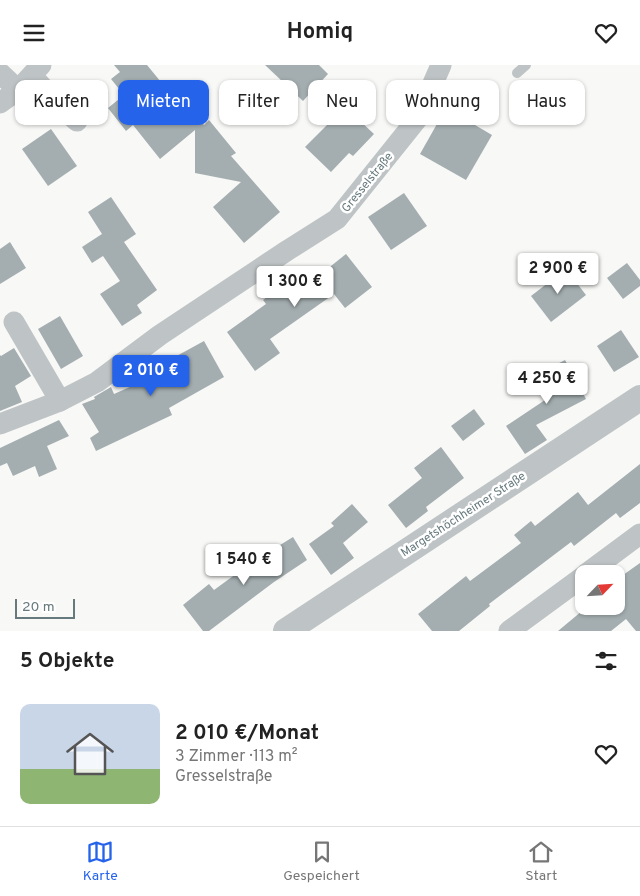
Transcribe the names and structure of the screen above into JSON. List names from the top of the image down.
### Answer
{
  "streets": {
    "street": ["Gresselstraße", "Margetshöchheimer Straße"]
  },
  "scale_bar": "20 m",
  "north": "top right",
  "page": {
    "header": "Homiq",
    "chip": [
      "Kaufen",
      "Mieten",
      "Filter",
      "Neu",
      "Wohnung",
      "Haus"
    ],
    "price": [
      "2 900 €",
      "1 300 €",
      "2 010 €",
      "4 250 €",
      "1 540 €"
    ],
    "scale": "20 m",
    "heading": "5 Objekte",
    "list": [
      {
        "name": "2 010 €/Monat",
        "note": "3 Zimmer · 113 m² · Gresselstraße"
      }
    ],
    "tabs": ["Karte", "Gespeichert", "Start"]
  }
}
